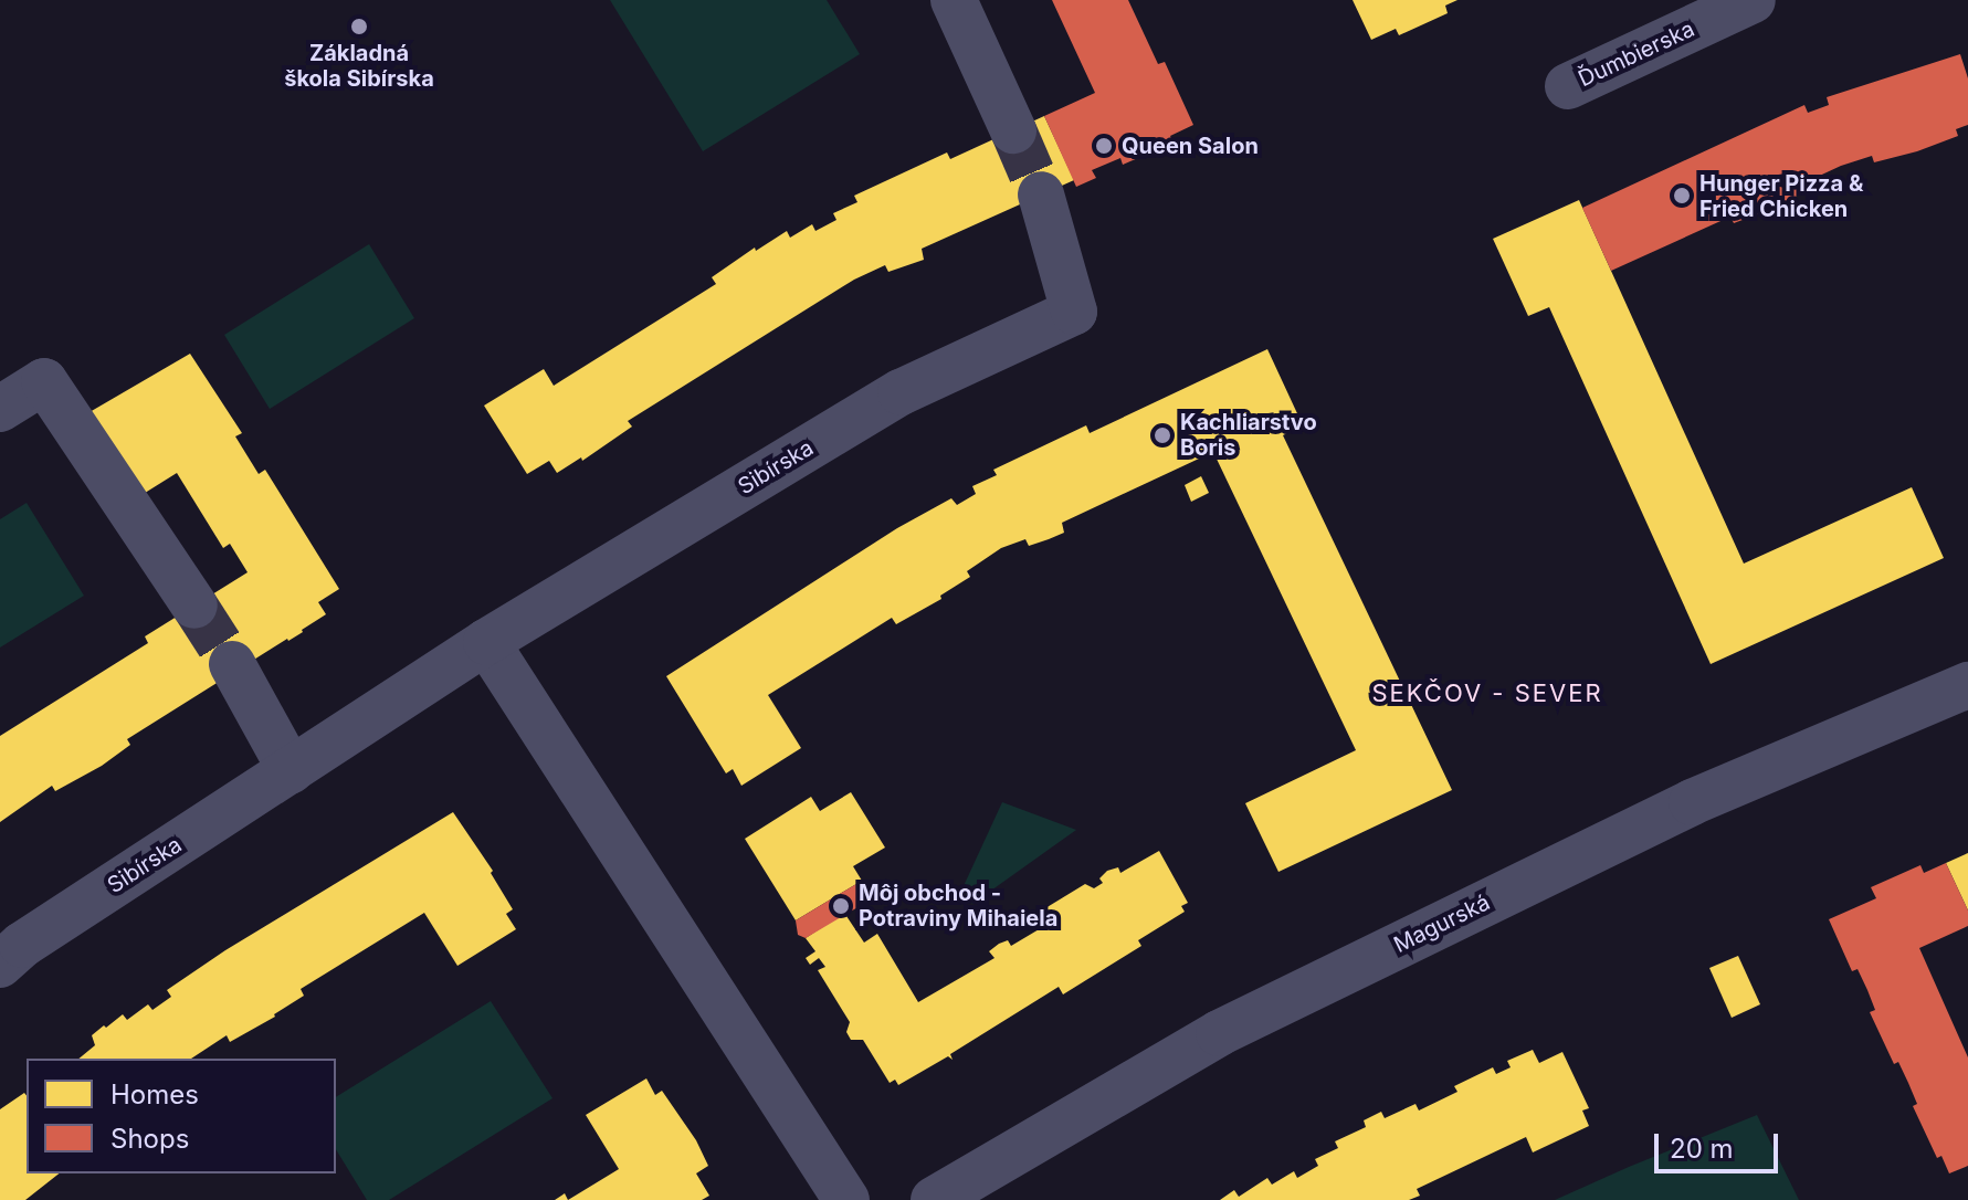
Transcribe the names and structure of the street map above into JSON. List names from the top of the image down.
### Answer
{
  "streets": {
    "street": ["Ďumbierska", "Sibírska", "Magurská"]
  },
  "districts": ["SEKČOV - SEVER"],
  "places": [
    "Základná škola Sibírska",
    "Queen Salon",
    "Hunger Pizza & Fried Chicken",
    "Kachliarstvo Boris",
    "Môj obchod - Potraviny Mihaiela"
  ],
  "legend": ["Homes", "Shops"],
  "scale_bar": "20 m"
}
